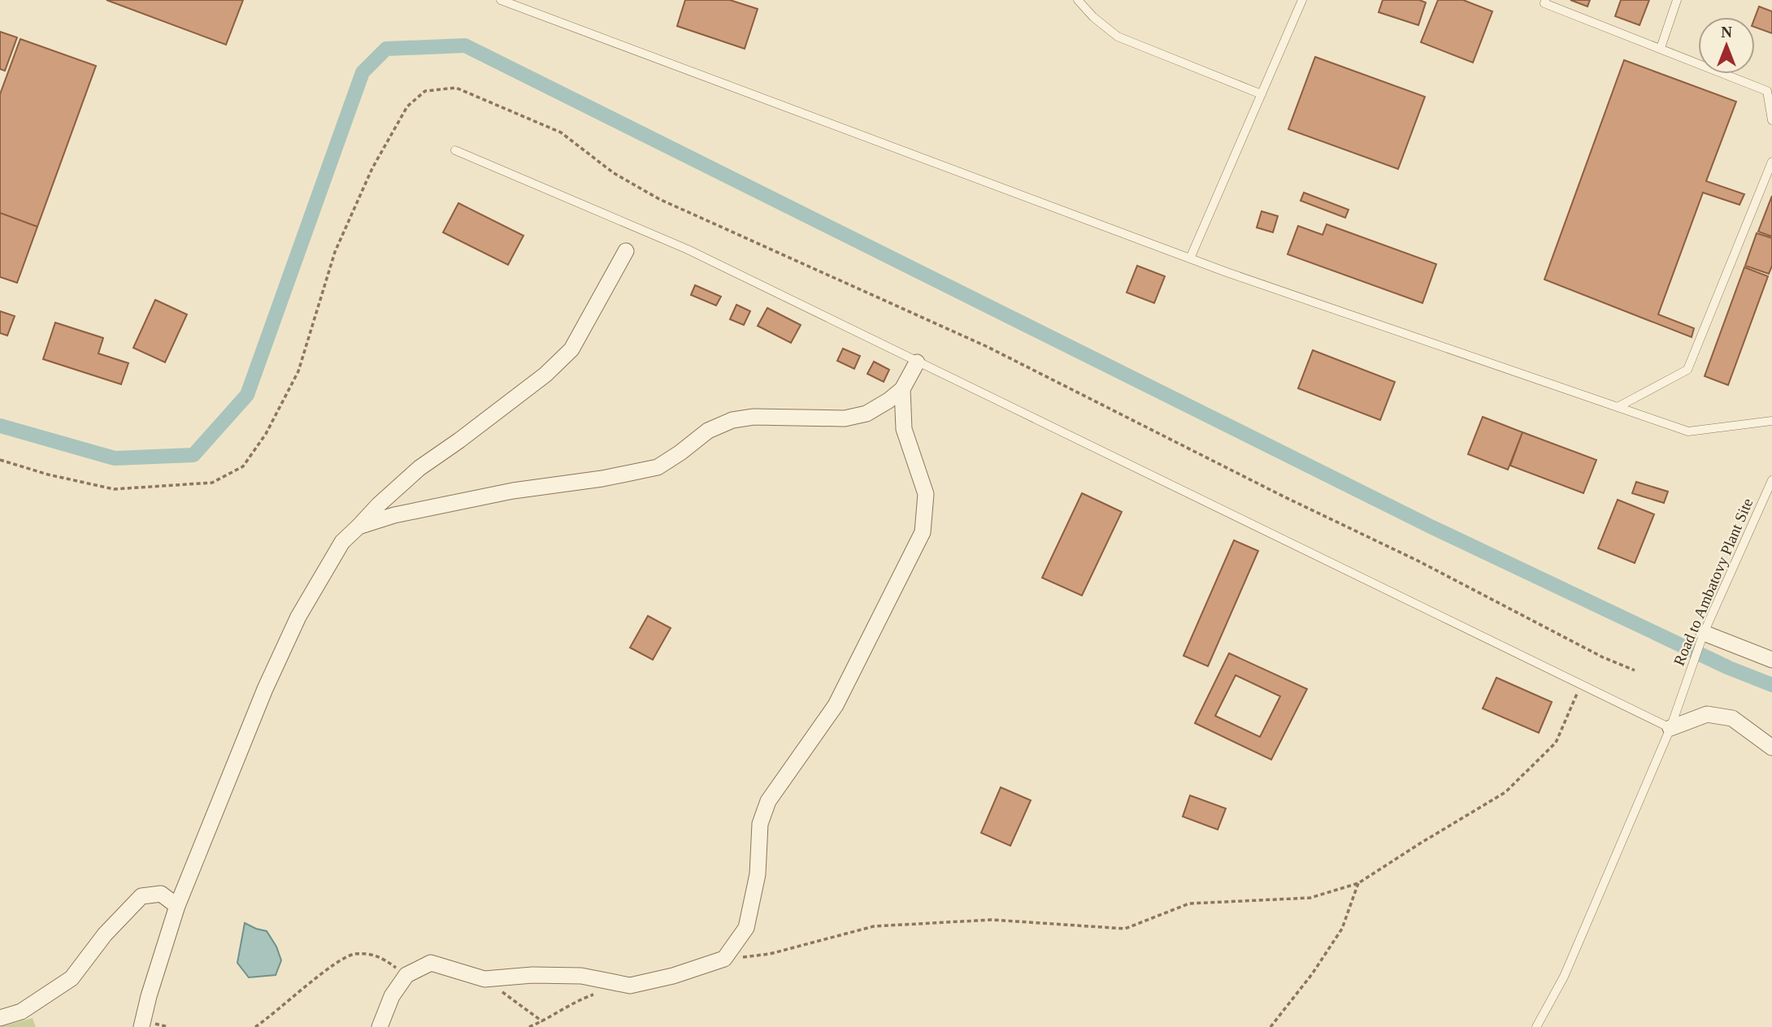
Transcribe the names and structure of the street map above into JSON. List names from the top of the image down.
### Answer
{
  "streets": {
    "lane": ["Road to Ambatovy Plant Site"]
  },
  "north": "top"
}
